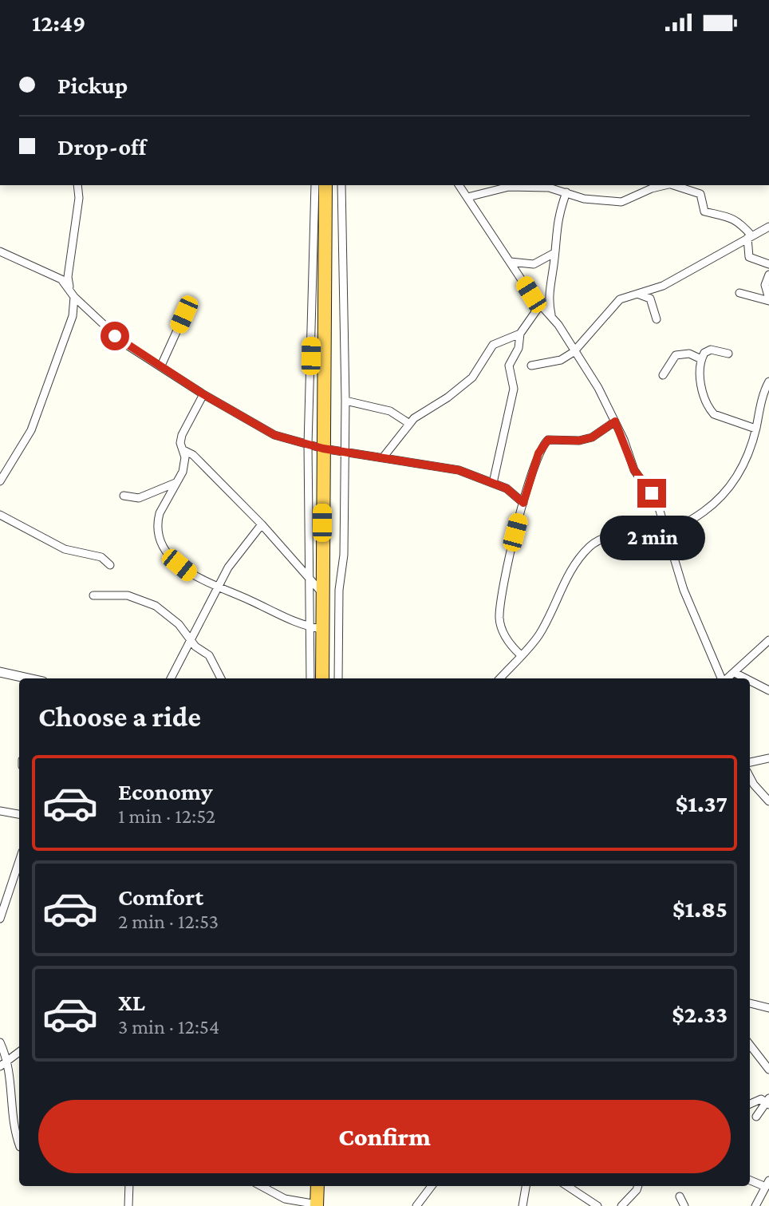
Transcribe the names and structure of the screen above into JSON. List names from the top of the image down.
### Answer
{
  "page": {
    "status": "12:49",
    "banner": ["Pickup", "Drop-off"],
    "bubble": "2 min",
    "heading": "Choose a ride",
    "list": [
      {
        "name": "Economy",
        "note": "1 min · 12:52",
        "value": "$1.37"
      },
      {
        "name": "Comfort",
        "note": "2 min · 12:53",
        "value": "$1.85"
      },
      {
        "name": "XL",
        "note": "3 min · 12:54",
        "value": "$2.33"
      }
    ],
    "buttons": "Confirm"
  }
}
